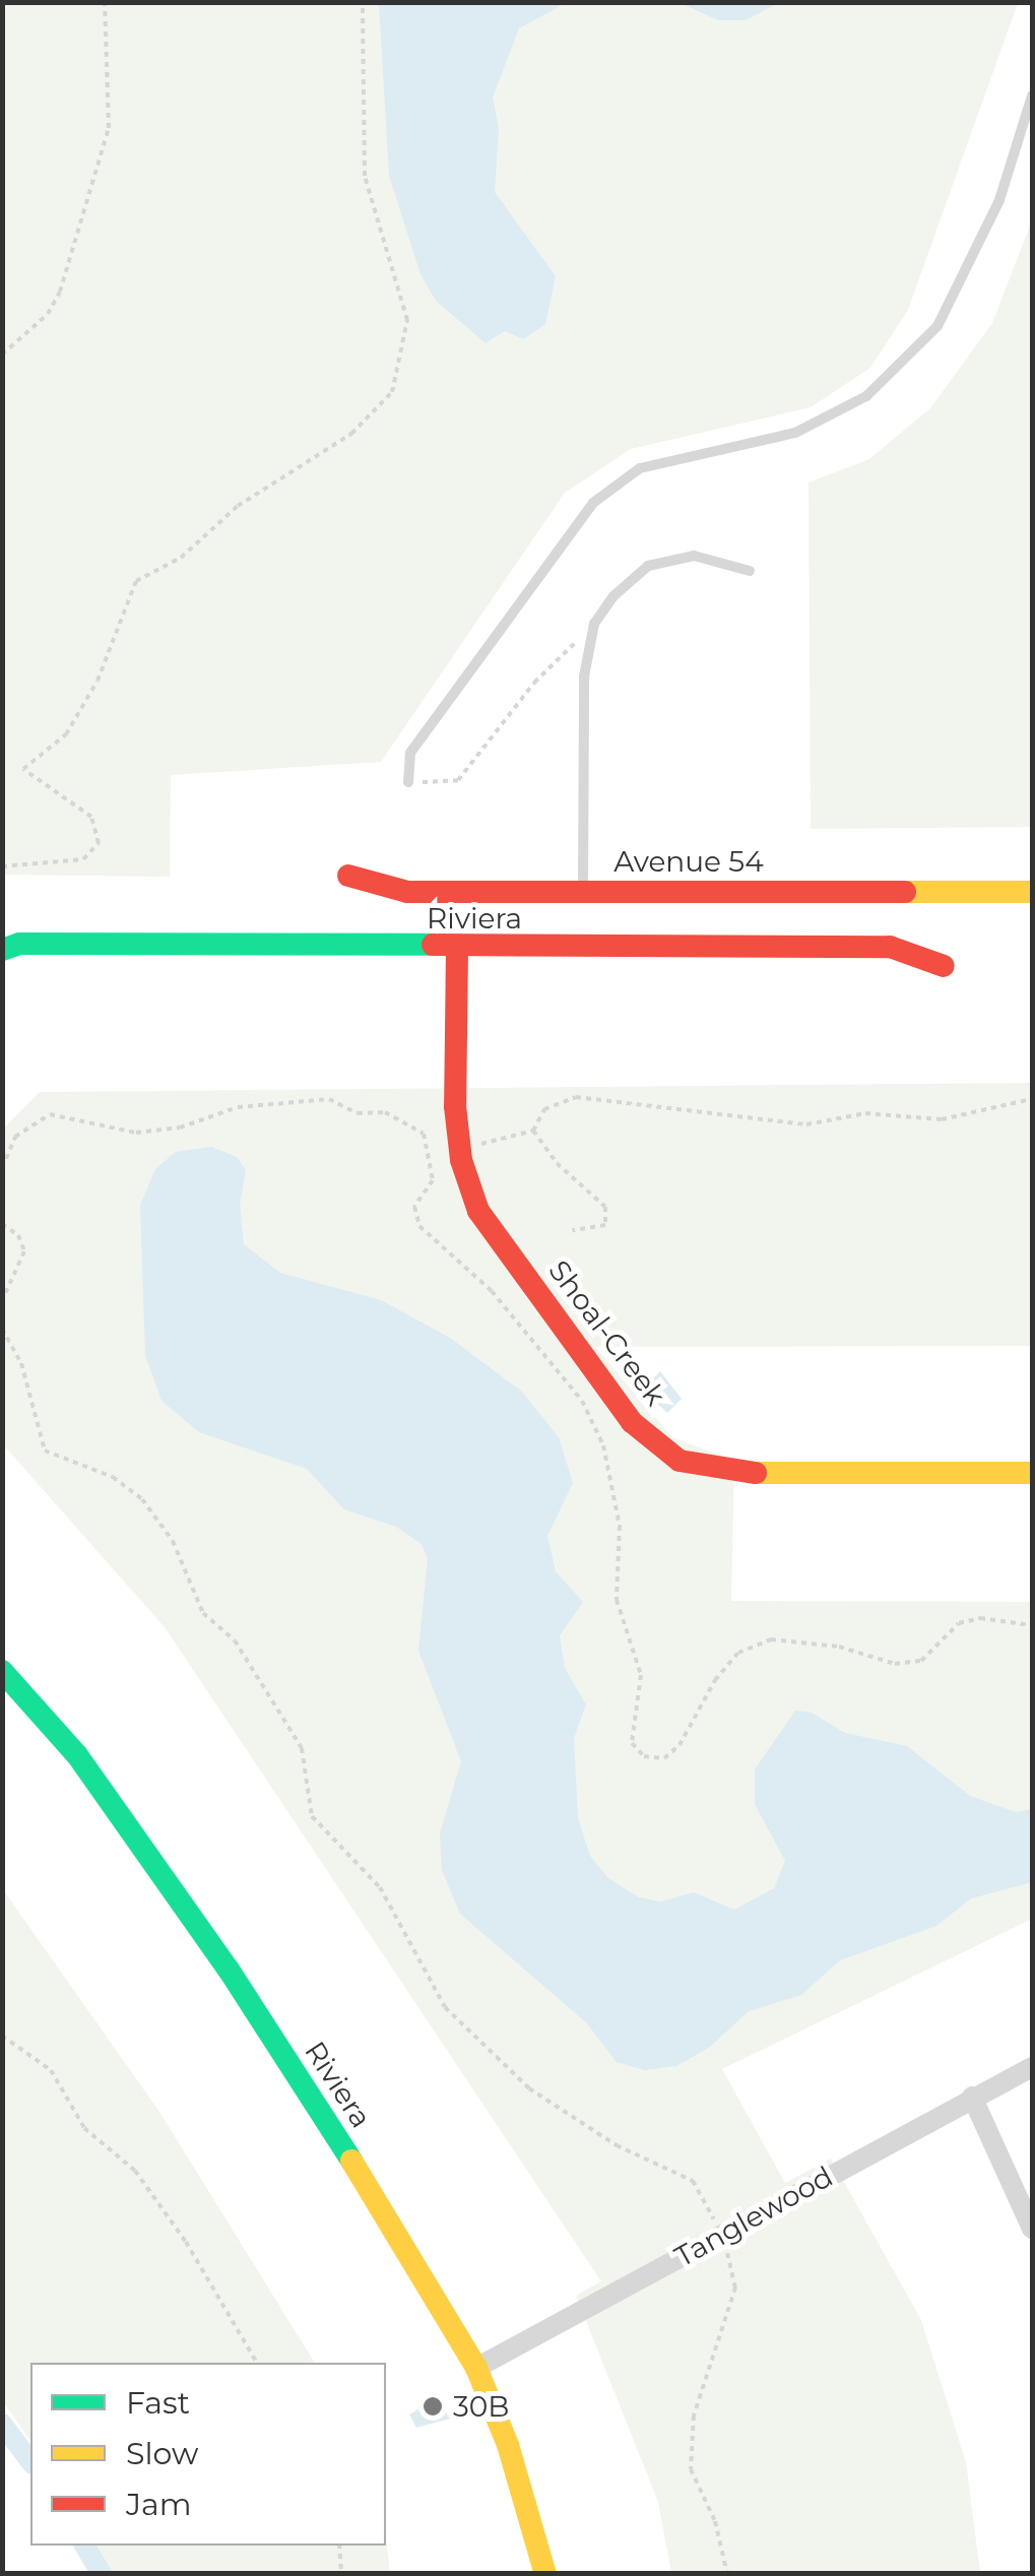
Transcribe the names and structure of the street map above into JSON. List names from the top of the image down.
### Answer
{
  "streets": {
    "street": [
      "Avenue 54",
      "Riviera",
      "Shoal-Creek",
      "Tanglewood"
    ]
  },
  "crossings": [
    ["Riviera", "Shoal-Creek"],
    ["Riviera", "Tanglewood"]
  ],
  "places": ["30B"],
  "legend": ["Fast", "Slow", "Jam"]
}
